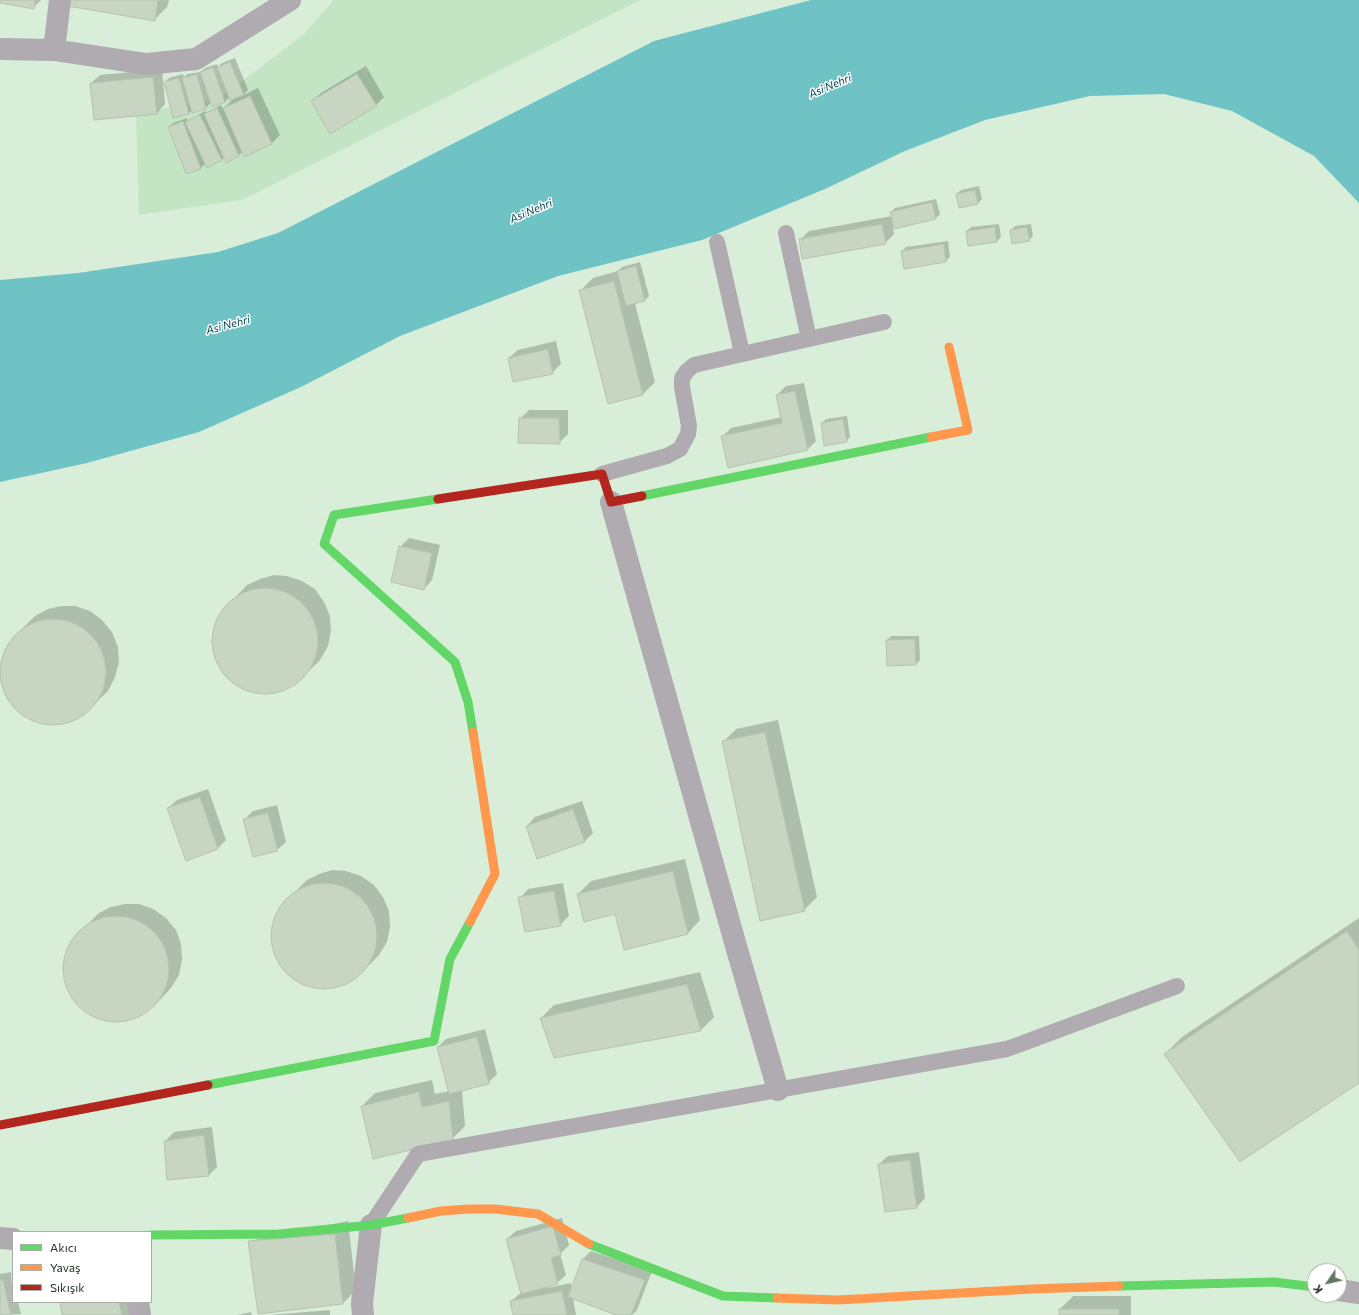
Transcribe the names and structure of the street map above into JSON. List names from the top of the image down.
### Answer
{
  "water": ["Asi Nehri"],
  "legend": ["Akıcı", "Yavaş", "Sıkışık"],
  "north": "bottom left"
}
